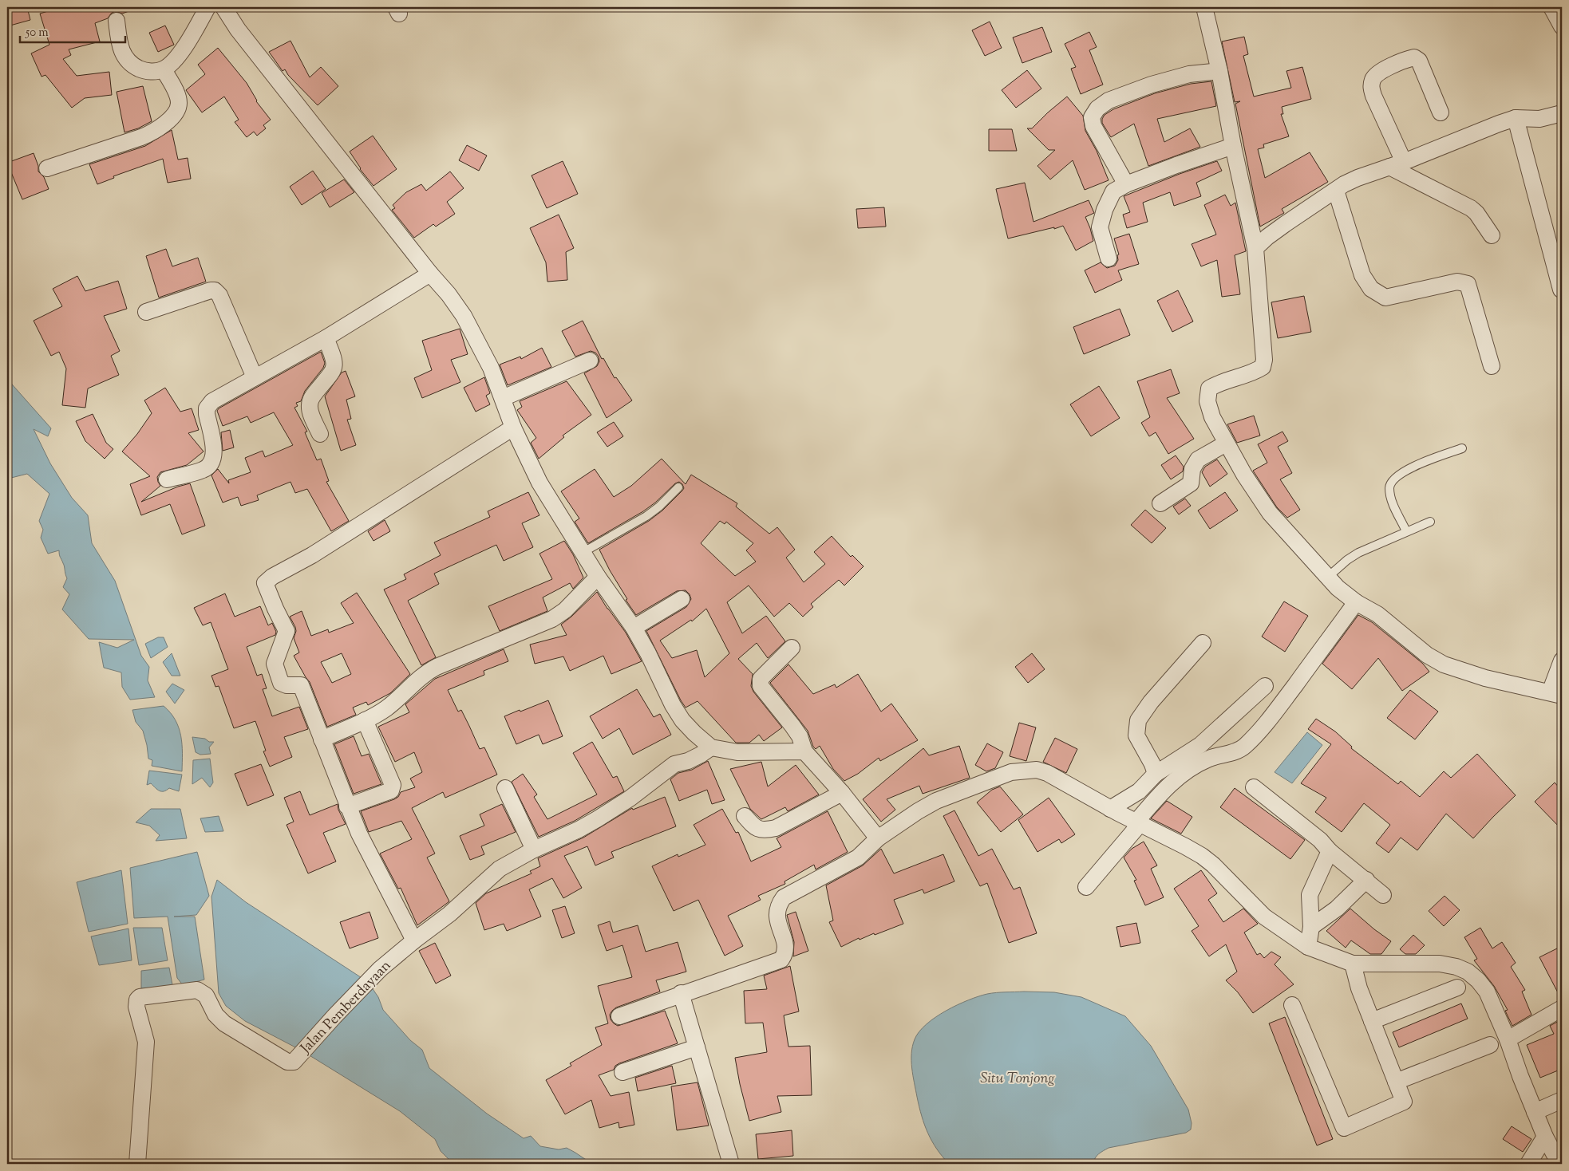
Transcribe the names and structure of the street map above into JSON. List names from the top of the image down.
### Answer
{
  "streets": {
    "street": ["Jalan Pemberdayaan"]
  },
  "water": ["Situ Tonjong"],
  "scale_bar": "50 m"
}
